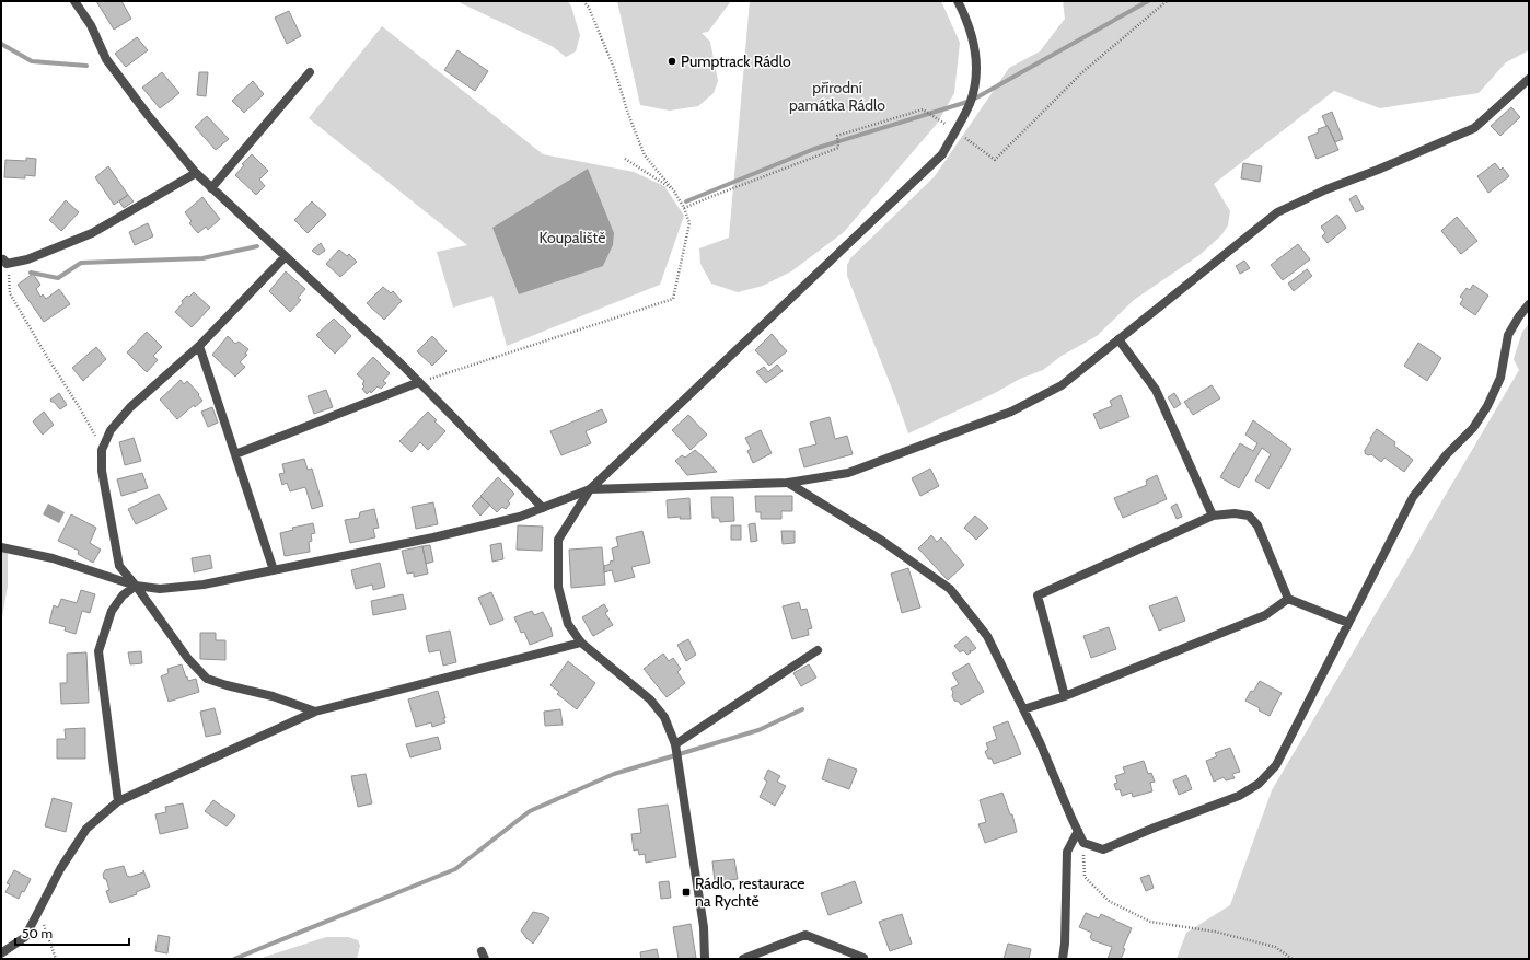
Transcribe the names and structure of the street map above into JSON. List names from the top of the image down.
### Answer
{
  "parks": ["přírodní památka Rádlo", "Koupaliště"],
  "places": {
    "other": ["Pumptrack Rádlo"],
    "transit": ["Rádlo, restaurace na Rychtě"]
  },
  "scale_bar": "50 m"
}
